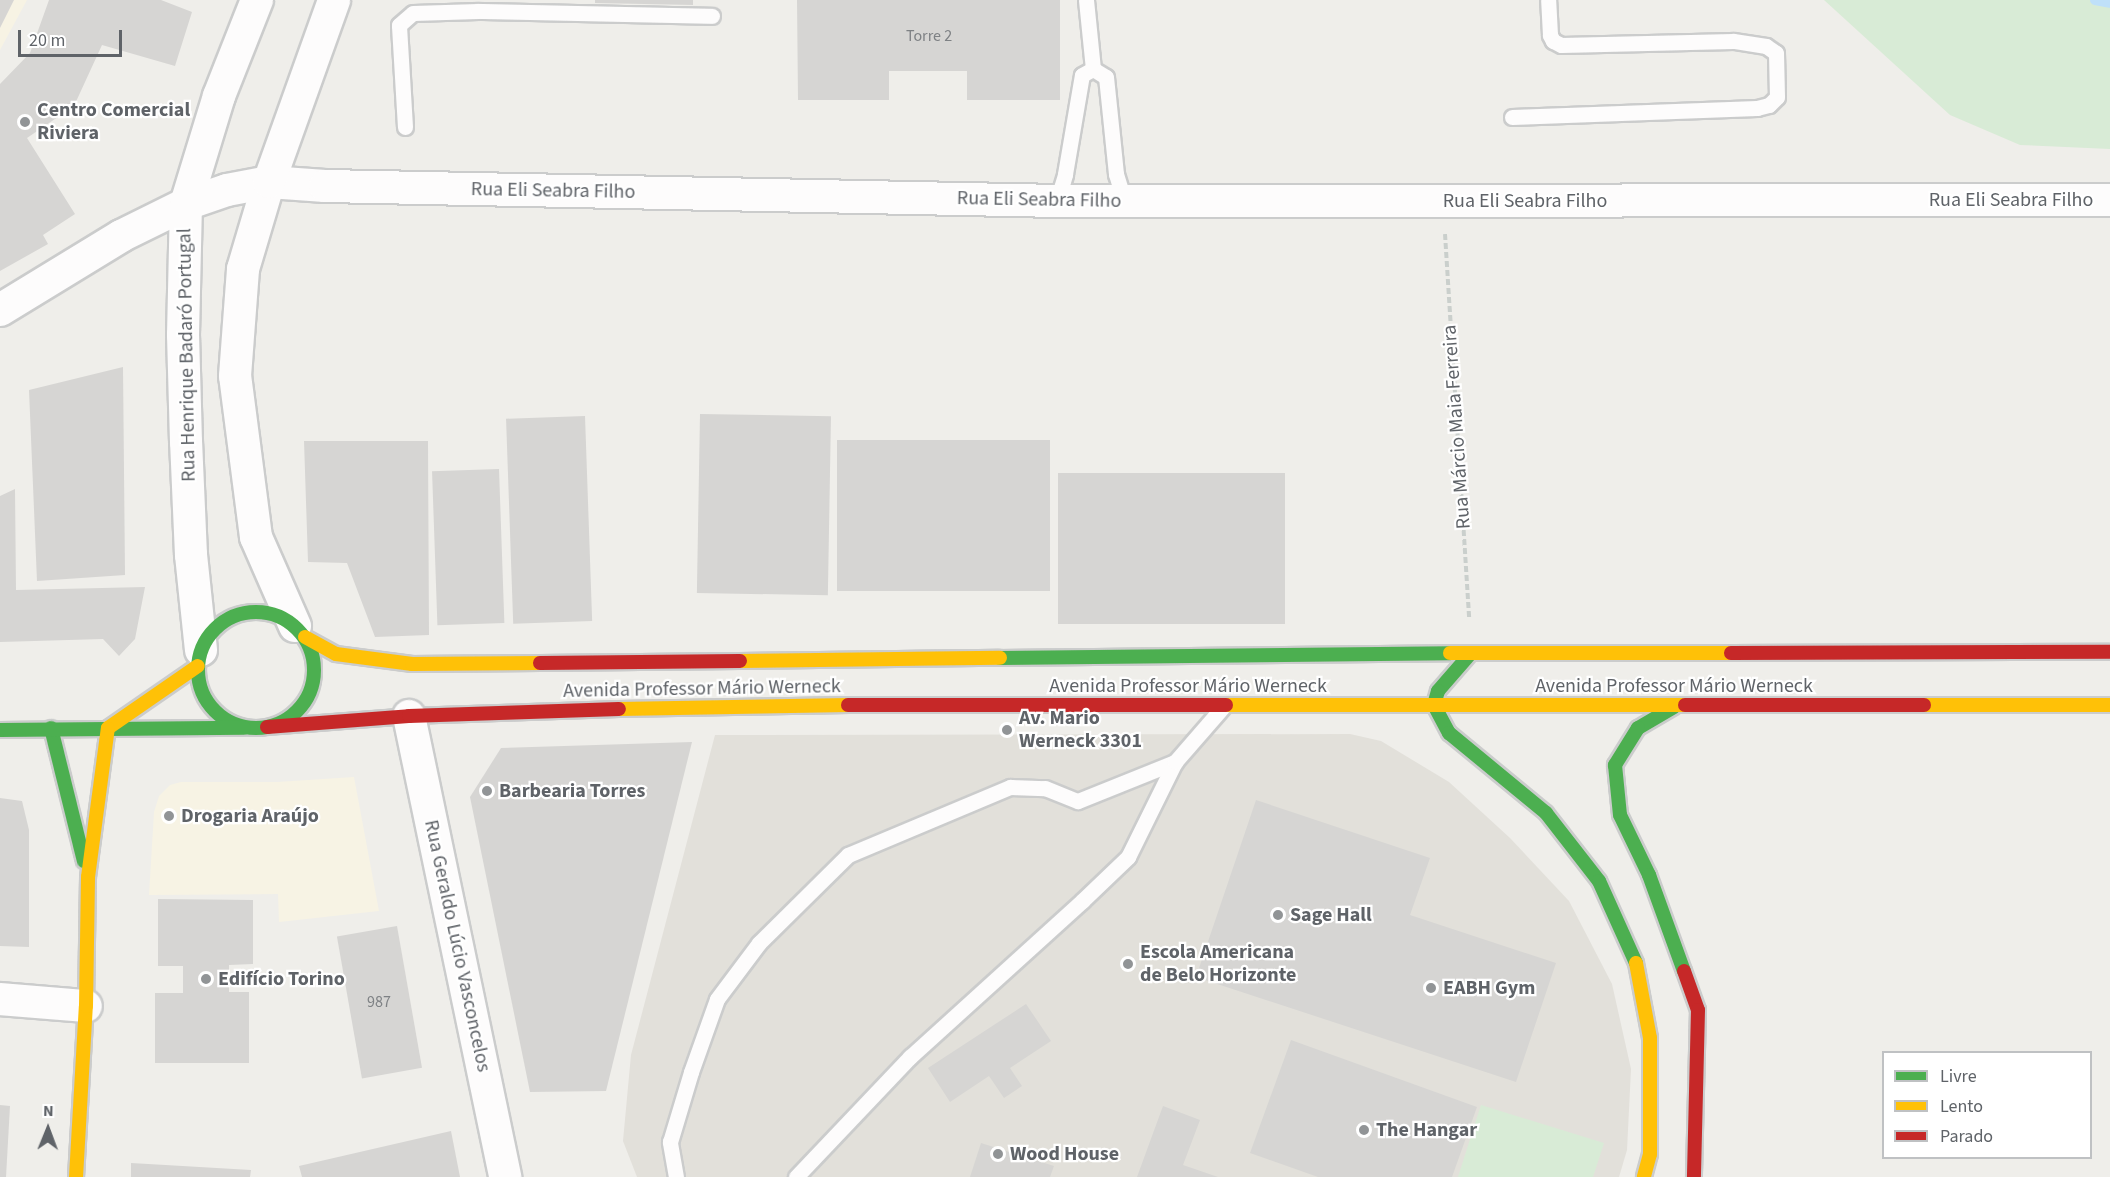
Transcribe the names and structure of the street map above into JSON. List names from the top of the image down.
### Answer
{
  "streets": {
    "main road": ["Avenida Professor Mário Werneck"],
    "street": ["Rua Eli Seabra Filho", "Rua Henrique Badaró Portugal", "Rua Geraldo Lúcio Vasconcelos"],
    "path": ["Rua Márcio Maia Ferreira"]
  },
  "crossings": [
    ["Rua Eli Seabra Filho", "Rua Henrique Badaró Portugal"],
    ["Rua Eli Seabra Filho", "Rua Márcio Maia Ferreira"],
    ["Rua Henrique Badaró Portugal", "Avenida Professor Mário Werneck"],
    ["Rua Márcio Maia Ferreira", "Avenida Professor Mário Werneck"],
    ["Avenida Professor Mário Werneck", "Rua Geraldo Lúcio Vasconcelos"]
  ],
  "places": [
    "Centro Comercial Riviera",
    "Av. Mario Werneck 3301",
    "Barbearia Torres",
    "Drogaria Araújo",
    "Sage Hall",
    "Escola Americana de Belo Horizonte",
    "Edifício Torino",
    "EABH Gym",
    "The Hangar",
    "Wood House"
  ],
  "house_numbers": ["Torre 2", "987"],
  "legend": ["Livre", "Lento", "Parado"],
  "scale_bar": "20 m",
  "north": "top"
}
